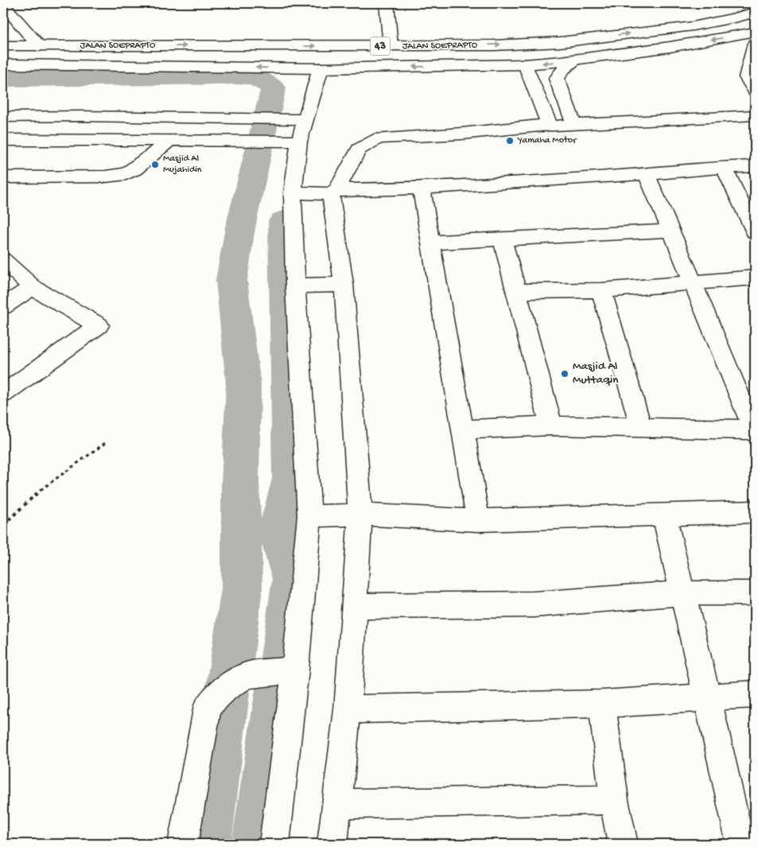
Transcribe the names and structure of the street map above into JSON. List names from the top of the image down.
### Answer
{
  "streets": {
    "main road": ["JALAN SOEPRAPTO", "43"]
  },
  "places": ["Yamaha Motor", "Masjid Al Mujahidin", "Masjid Al Muttaqin"]
}
